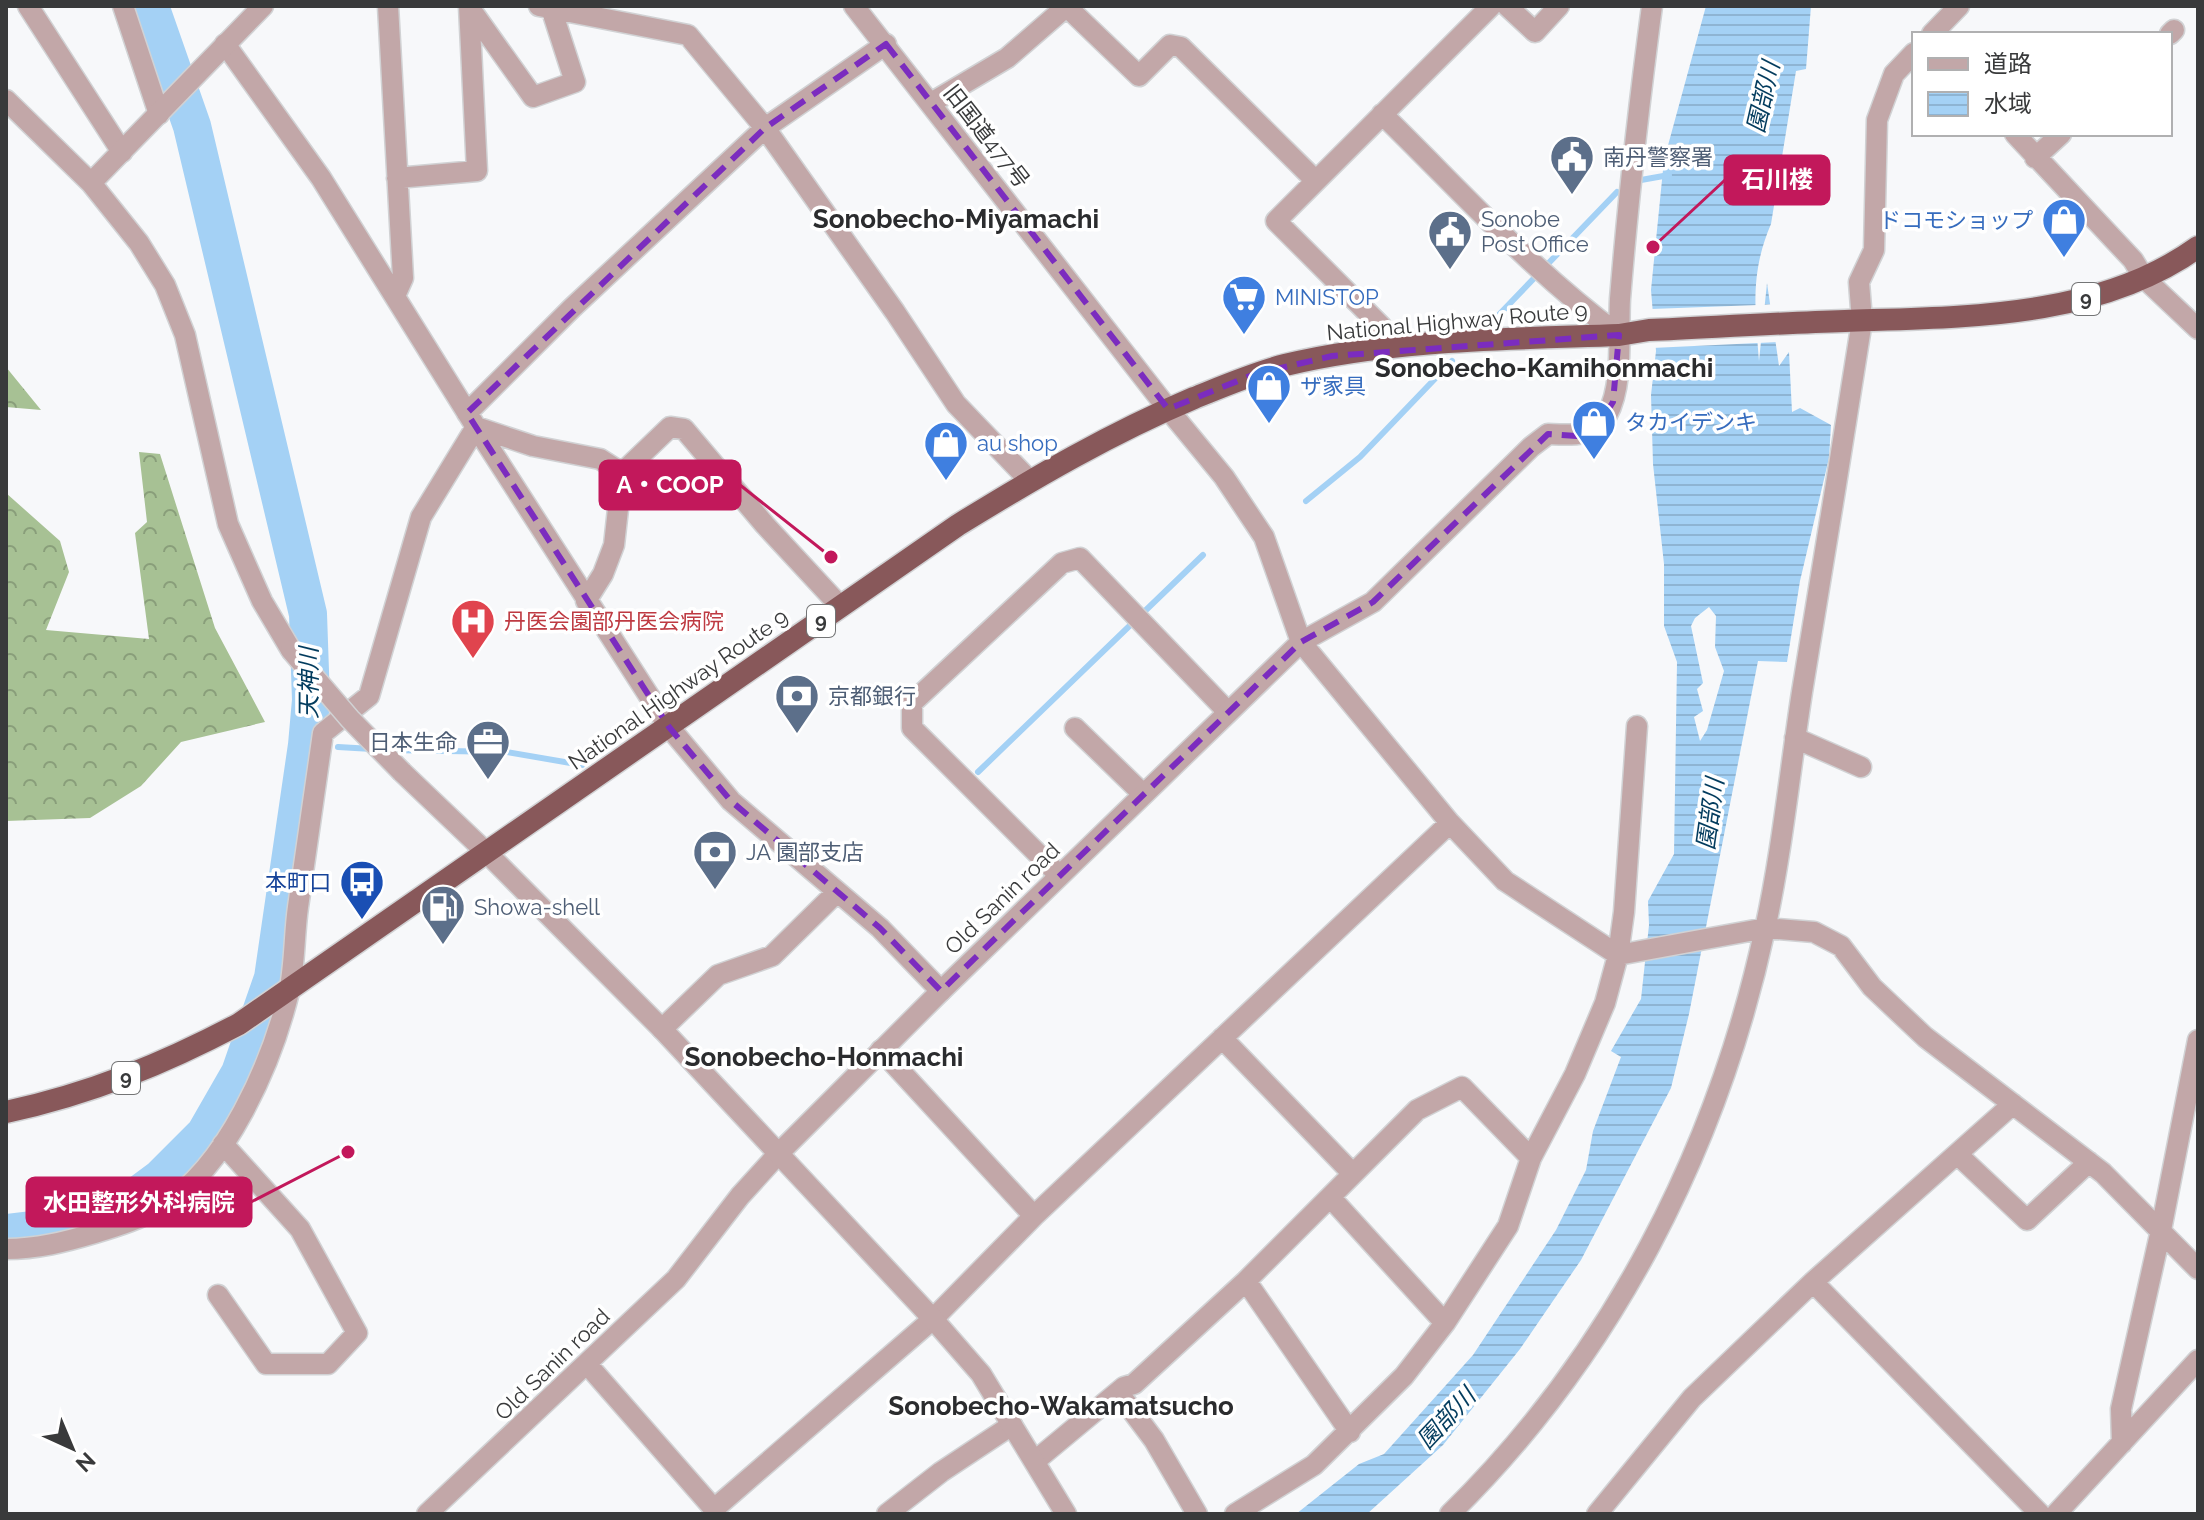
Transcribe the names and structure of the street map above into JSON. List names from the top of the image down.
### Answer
{
  "streets": {
    "highway": ["9", "National Highway Route 9"],
    "street": ["旧国道477号", "Old Sanin road"]
  },
  "crossings": [
    ["旧国道477号", "National Highway Route 9"],
    ["旧国道477号", "Old Sanin road"],
    ["National Highway Route 9", "Old Sanin road"]
  ],
  "districts": [
    "Sonobecho-Miyamachi",
    "Sonobecho-Kamihonmachi",
    "Sonobecho-Honmachi",
    "Sonobecho-Wakamatsucho"
  ],
  "water": ["園部川", "天神川"],
  "places": {
    "public building": ["南丹警察署", "Sonobe Post Office"],
    "other": ["石川楼", "A・COOP", "水田整形外科病院"],
    "shop": [
      "ドコモショップ",
      "ザ家具",
      "タカイデンキ",
      "au shop"
    ],
    "supermarket": ["MINISTOP"],
    "hospital": ["丹医会園部丹医会病院"],
    "bank": ["京都銀行", "JA 園部支店"],
    "office": ["日本生命"],
    "bus stop": ["本町口"],
    "fuel station": ["Showa-shell"]
  },
  "legend": ["道路", "水域"],
  "north": "bottom right"
}
